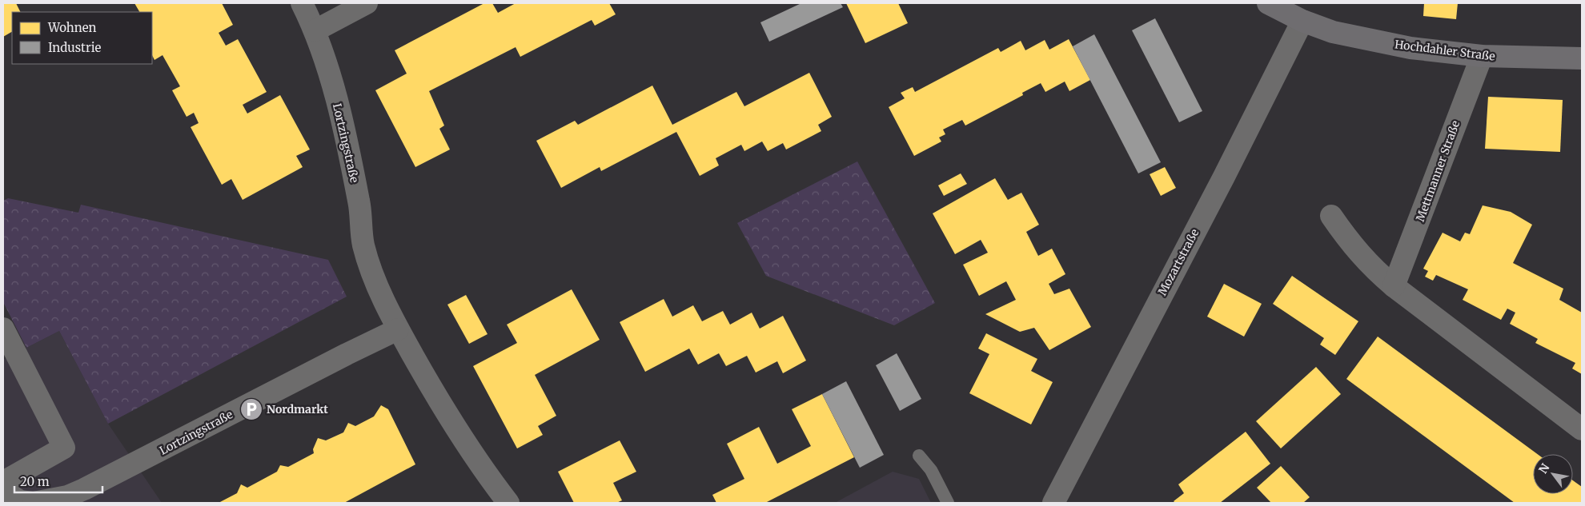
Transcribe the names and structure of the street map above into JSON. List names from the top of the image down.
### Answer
{
  "streets": {
    "main road": ["Hochdahler Straße"],
    "street": ["Lortzingstraße", "Mettmanner Straße", "Mozartstraße"]
  },
  "crossings": [
    ["Hochdahler Straße", "Mettmanner Straße"],
    ["Hochdahler Straße", "Mozartstraße"]
  ],
  "places": {
    "parking": ["Nordmarkt"]
  },
  "legend": ["Wohnen", "Industrie"],
  "scale_bar": "20 m",
  "north": "top left"
}
